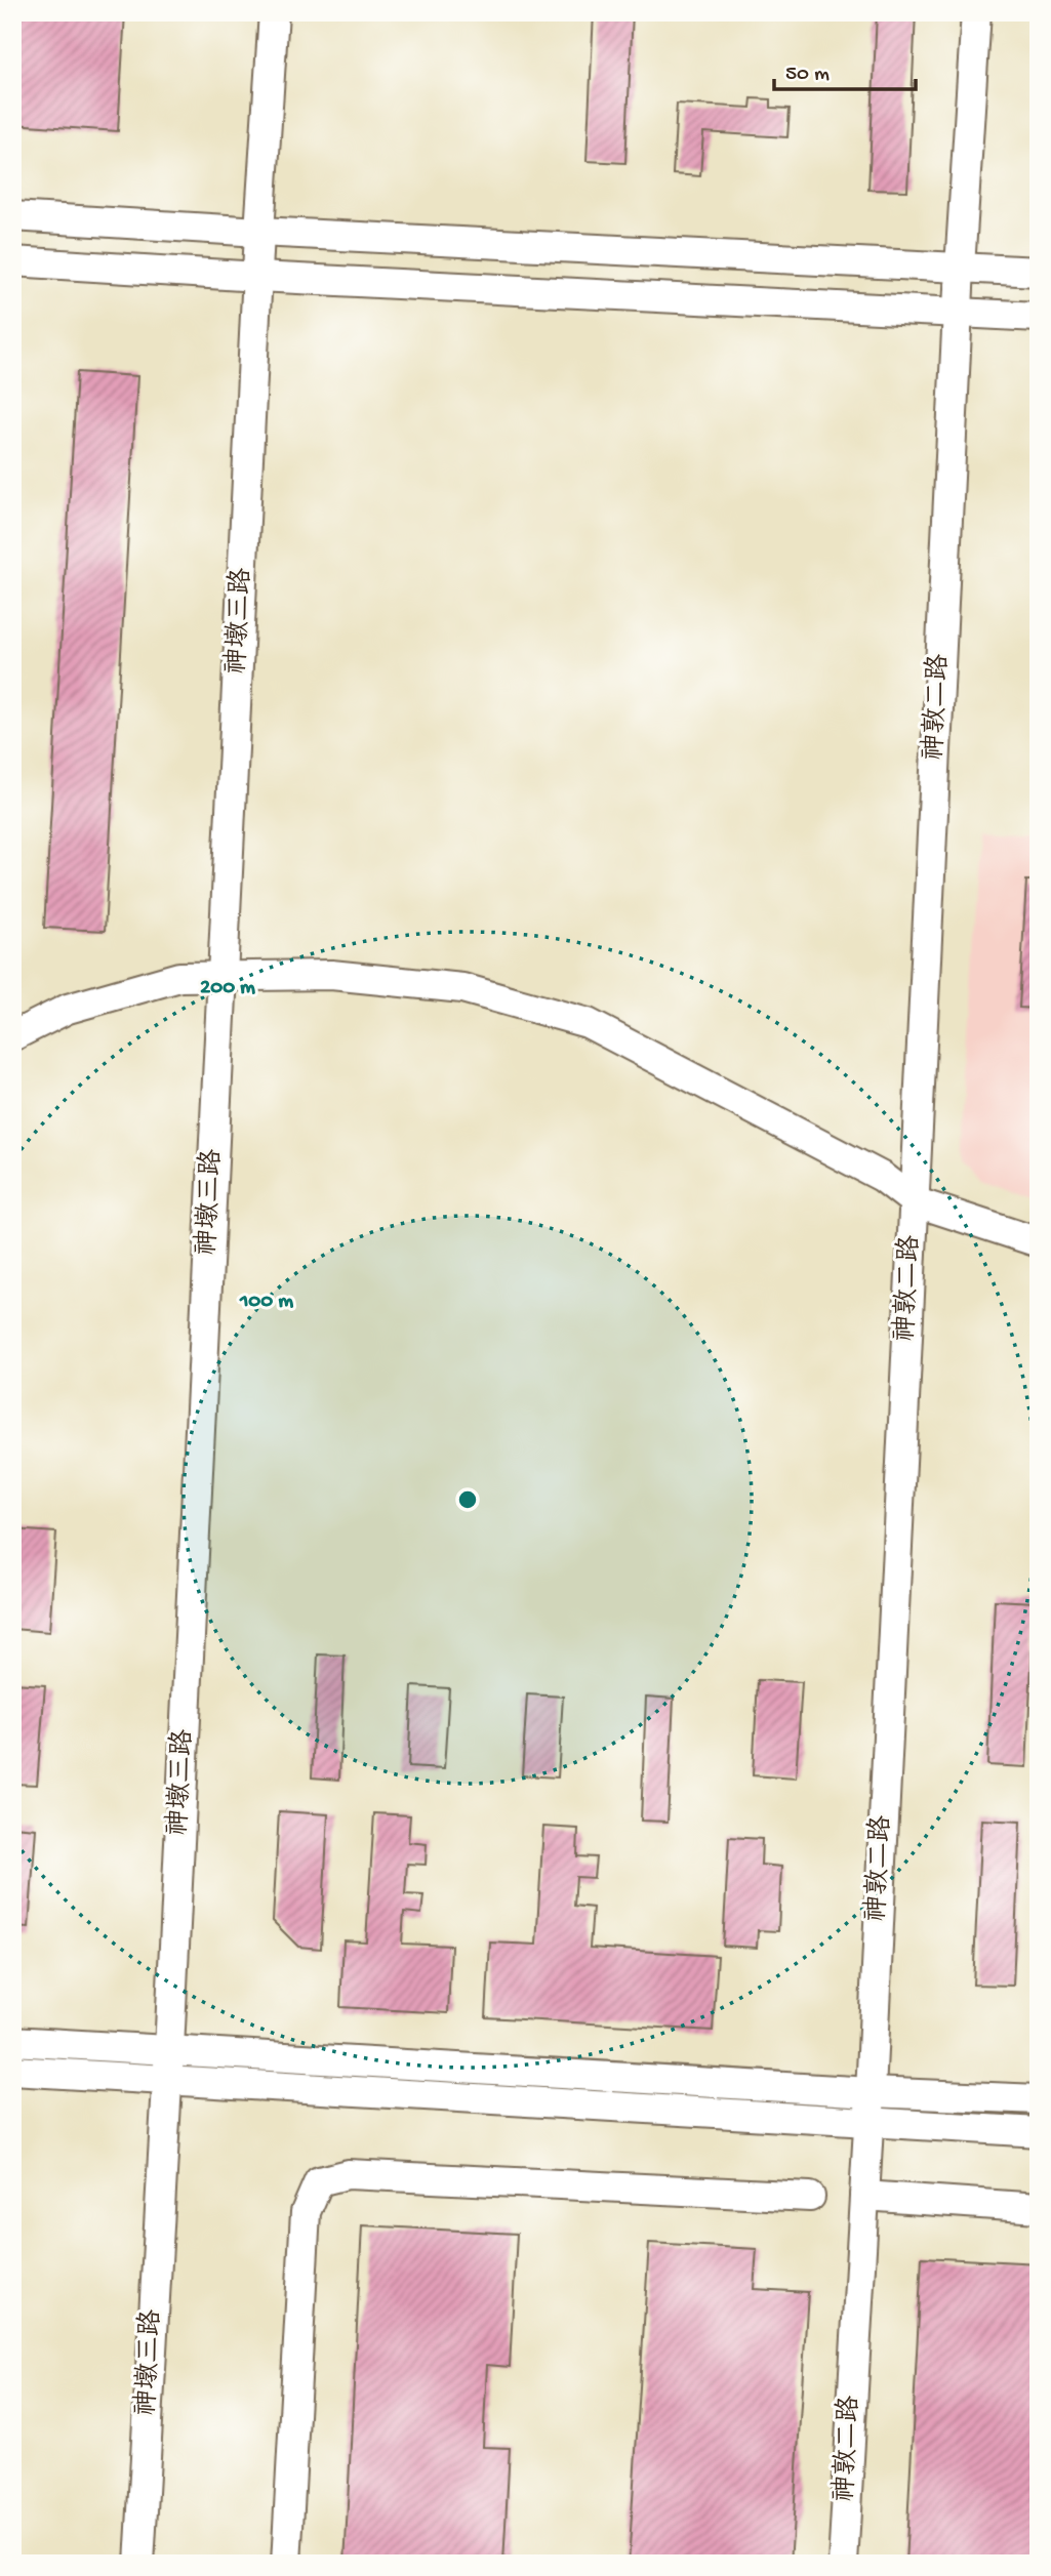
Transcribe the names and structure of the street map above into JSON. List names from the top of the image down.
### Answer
{
  "streets": {
    "street": ["神墩三路", "神敦二路"]
  },
  "scale_bar": "50 m",
  "rings": ["200 m", "100 m"]
}
